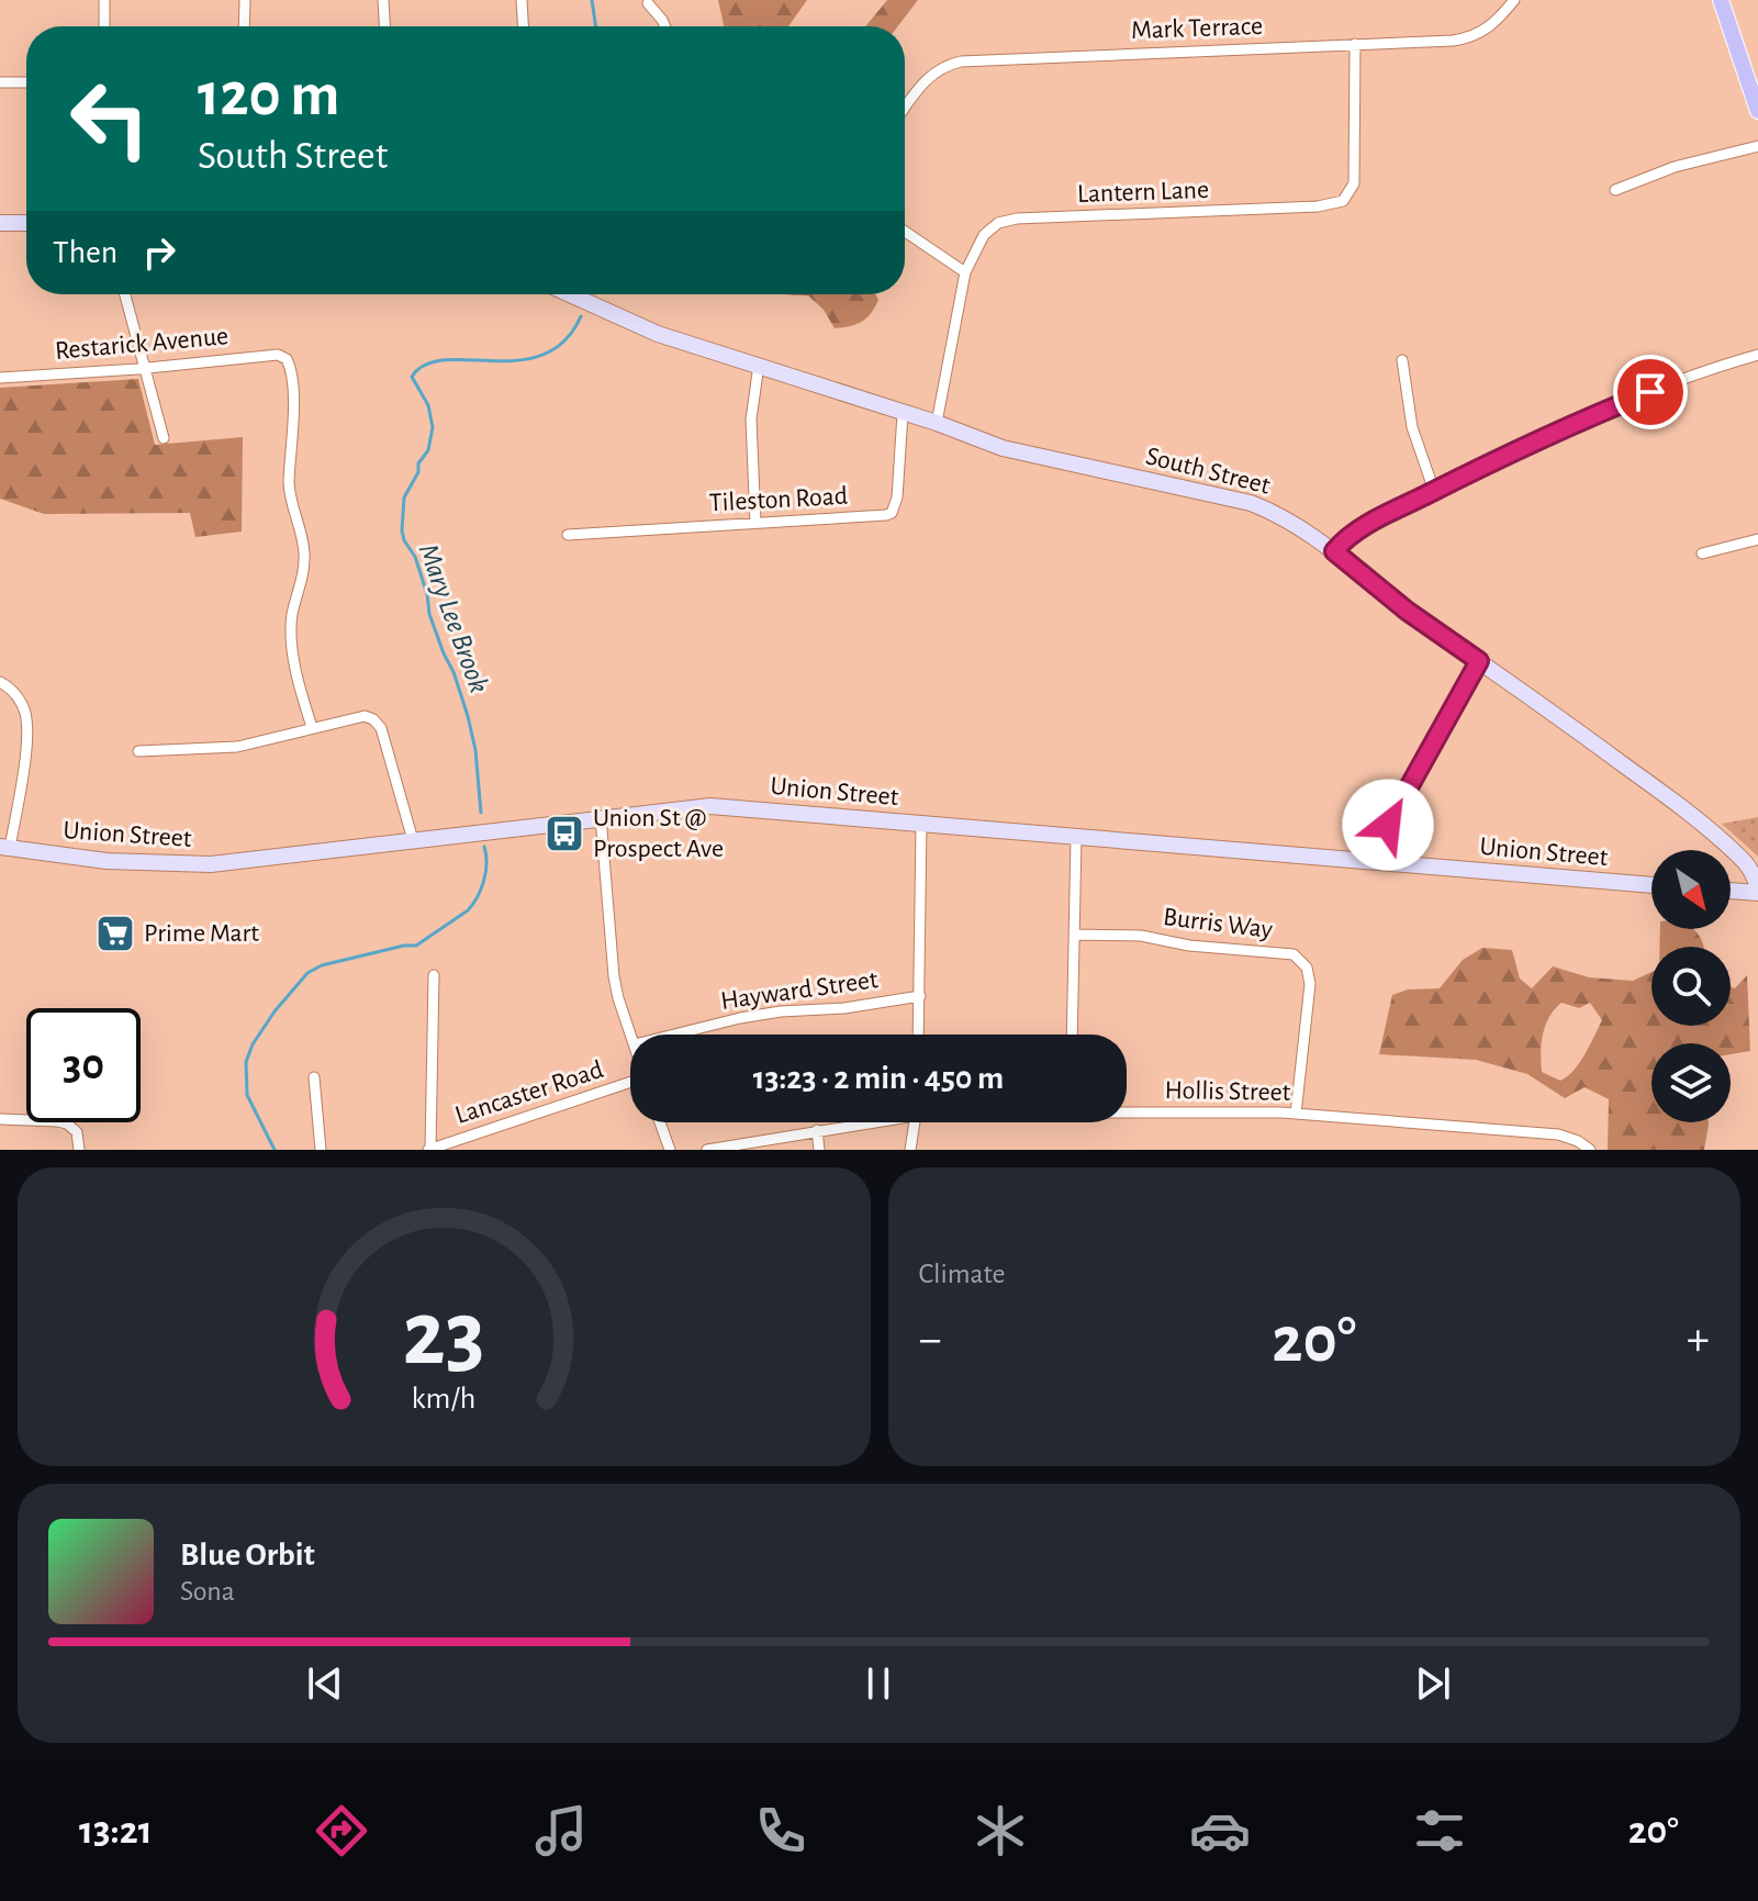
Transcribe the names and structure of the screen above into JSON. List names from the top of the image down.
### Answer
{
  "streets": {
    "main road": ["South Street", "Union Street"],
    "street": [
      "Mark Terrace",
      "Lantern Lane",
      "Restarick Avenue",
      "Tileston Road",
      "Burris Way",
      "Hayward Street",
      "Hollis Street",
      "Lancaster Road"
    ]
  },
  "crossings": [
    ["Mark Terrace", "Lantern Lane"],
    ["Lantern Lane", "South Street"],
    ["South Street", "Tileston Road"],
    ["Burris Way", "Hollis Street"]
  ],
  "water": ["Mary Lee Brook"],
  "places": {
    "bus stop": ["Union St @ Prospect Ave"],
    "supermarket": ["Prime Mart"]
  },
  "north": "bottom right",
  "page": {
    "turn": ["120 m", "South Street"],
    "then": "Then",
    "limit": "30",
    "trip": "13:23 · 2 min · 450 m",
    "tile": "Climate",
    "heat": ["−", "20°", "+"],
    "song": ["Blue Orbit", "Sona"],
    "tabs": ["13:21", "20°"],
    "gauge": ["23", "km/h"]
  }
}
